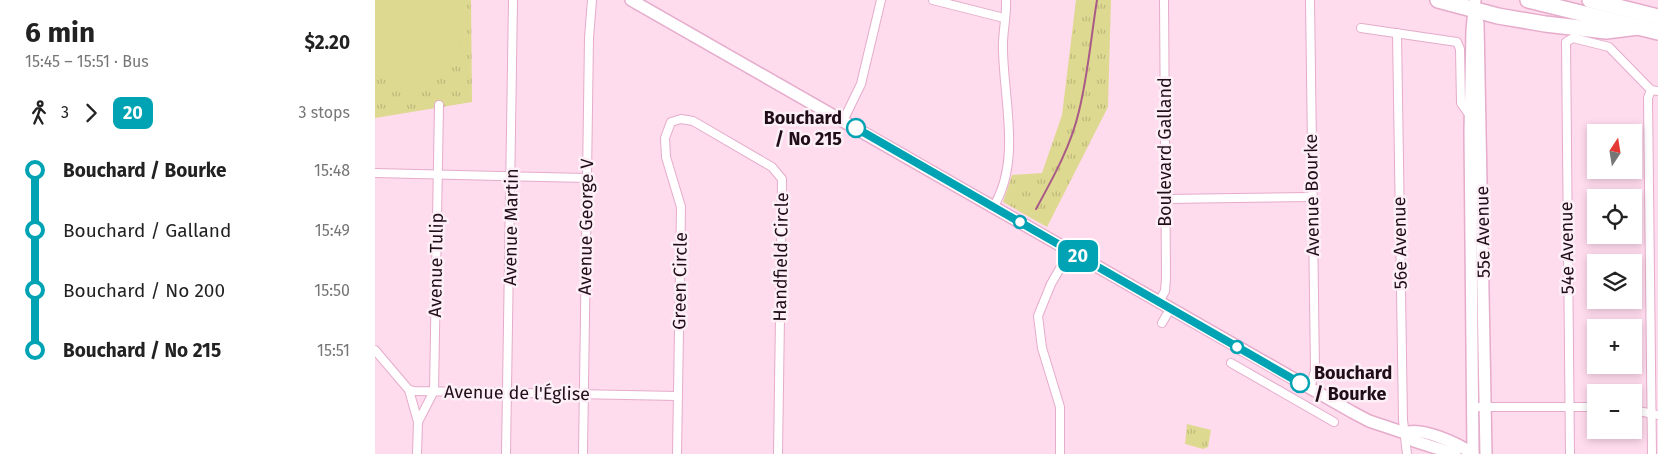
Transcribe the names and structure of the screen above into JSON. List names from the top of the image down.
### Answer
{
  "streets": {
    "main road": ["55e Avenue"],
    "street": [
      "Boulevard Galland",
      "Avenue Bourke",
      "Avenue Martin",
      "Avenue George V",
      "56e Avenue",
      "54e Avenue",
      "Handfield Circle",
      "Avenue Tulip",
      "Green Circle",
      "Avenue de l'Église"
    ]
  },
  "crossings": [
    ["Avenue Martin", "Avenue de l'Église"],
    ["Avenue George V", "Avenue de l'Église"],
    ["55e Avenue", "56e Avenue"],
    ["Handfield Circle", "Green Circle"],
    ["Avenue Tulip", "Avenue de l'Église"],
    ["Green Circle", "Avenue de l'Église"]
  ],
  "places": ["Bouchard / No 215", "Bouchard / Bourke"],
  "lines": ["bus line 20"],
  "north": "top",
  "page": {
    "heading": ["6 min", "15:45 – 15:51 · Bus", "$2.20"],
    "on_map": "20",
    "legs": ["3", "20", "3 stops"],
    "map_buttons": ["+", "−"],
    "list": [
      {
        "name": "Bouchard / Bourke",
        "value": "15:48"
      },
      {
        "name": "Bouchard / Galland",
        "value": "15:49"
      },
      {
        "name": "Bouchard / No 200",
        "value": "15:50"
      },
      {
        "name": "Bouchard / No 215",
        "value": "15:51"
      }
    ]
  }
}
